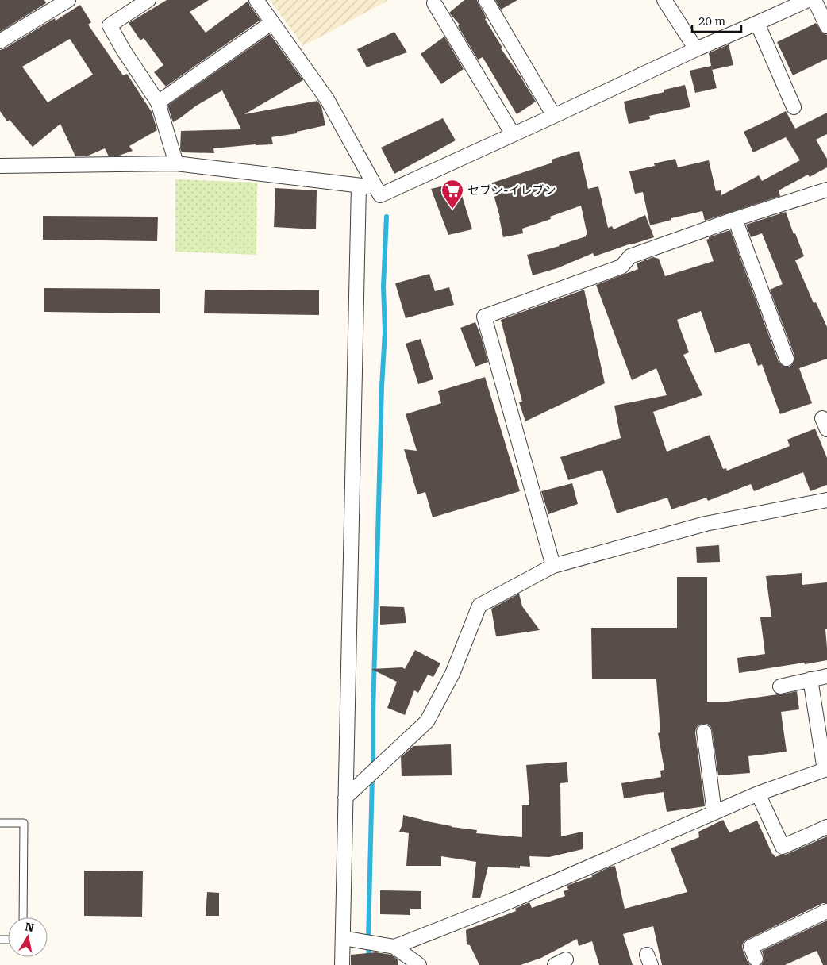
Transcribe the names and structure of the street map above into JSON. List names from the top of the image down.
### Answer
{
  "places": {
    "supermarket": ["セブン-イレブン"]
  },
  "scale_bar": "20 m",
  "north": "top"
}
